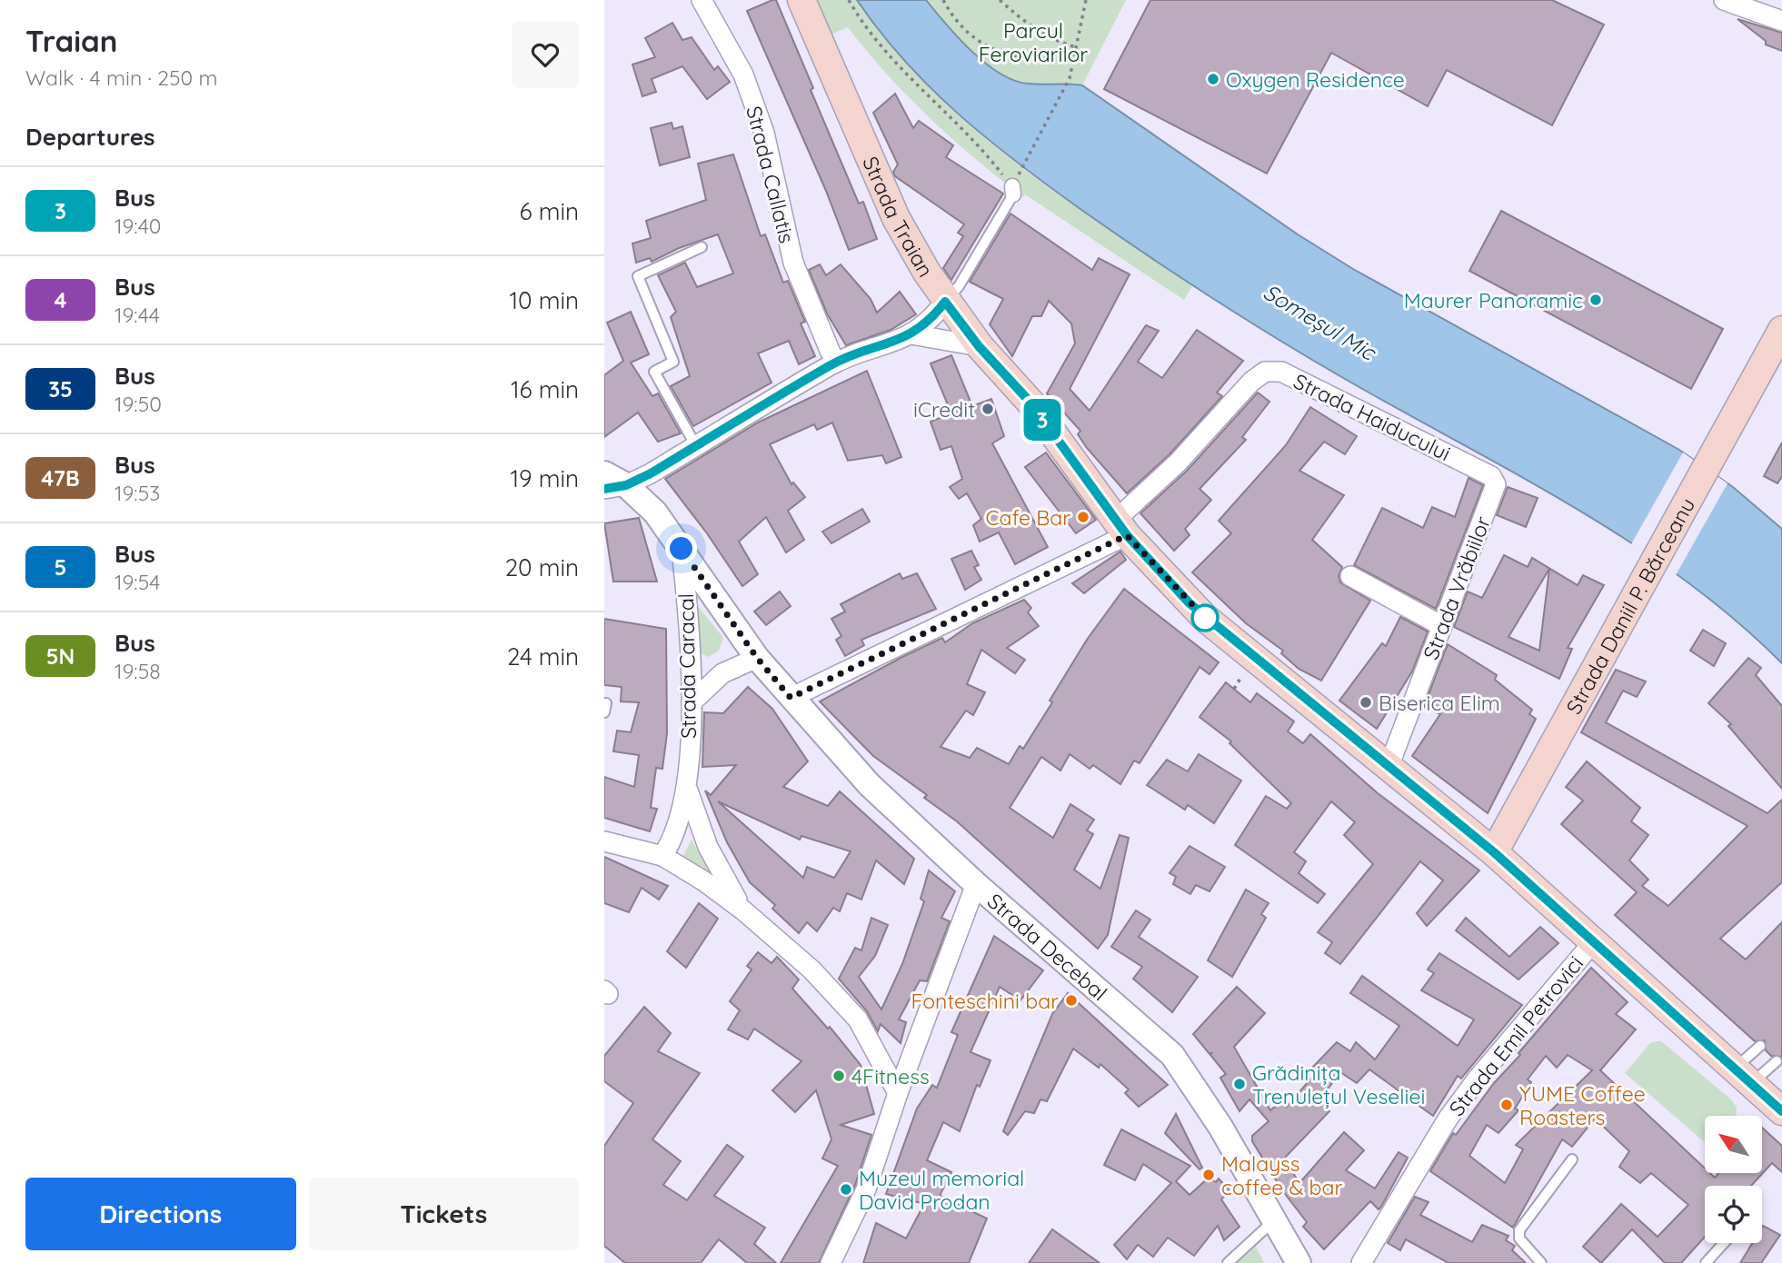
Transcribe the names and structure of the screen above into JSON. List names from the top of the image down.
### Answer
{
  "streets": {
    "main road": ["Strada Traian", "Strada Daniil P. Bărceanu"],
    "street": [
      "Strada Callatis",
      "Strada Haiducului",
      "Strada Vrăbiilor",
      "Strada Caracal",
      "Strada Decebal",
      "Strada Emil Petrovici"
    ]
  },
  "crossings": [
    ["Strada Traian", "Strada Haiducului"],
    ["Strada Traian", "Strada Vrăbiilor"],
    ["Strada Traian", "Strada Daniil P. Bărceanu"],
    ["Strada Traian", "Strada Emil Petrovici"],
    ["Strada Haiducului", "Strada Vrăbiilor"],
    ["Strada Haiducului", "Strada Decebal"],
    ["Strada Caracal", "Strada Decebal"]
  ],
  "water": ["Someșul Mic"],
  "parks": ["Parcul Feroviarilor"],
  "places": [
    "Oxygen Residence",
    "Maurer Panoramic",
    "iCredit",
    "Cafe Bar",
    "Biserica Elim",
    "Fonteschini bar",
    "4Fitness",
    "Grădinița Trenulețul Veseliei",
    "YUME Coffee Roasters",
    "Malayss coffee & bar",
    "Muzeul memorial David Prodan"
  ],
  "lines": ["bus line 3"],
  "north": "top left",
  "page": {
    "heading": [
      ["Traian", "Walk · 4 min · 250 m"],
      "Departures"
    ],
    "on_map": "3",
    "list": [
      {
        "mark": "3",
        "name": "Bus",
        "note": "19:40",
        "value": "6 min"
      },
      {
        "mark": "4",
        "name": "Bus",
        "note": "19:44",
        "value": "10 min"
      },
      {
        "mark": "35",
        "name": "Bus",
        "note": "19:50",
        "value": "16 min"
      },
      {
        "mark": "47B",
        "name": "Bus",
        "note": "19:53",
        "value": "19 min"
      },
      {
        "mark": "5",
        "name": "Bus",
        "note": "19:54",
        "value": "20 min"
      },
      {
        "mark": "5N",
        "name": "Bus",
        "note": "19:58",
        "value": "24 min"
      }
    ],
    "buttons": ["Directions", "Tickets"]
  }
}
